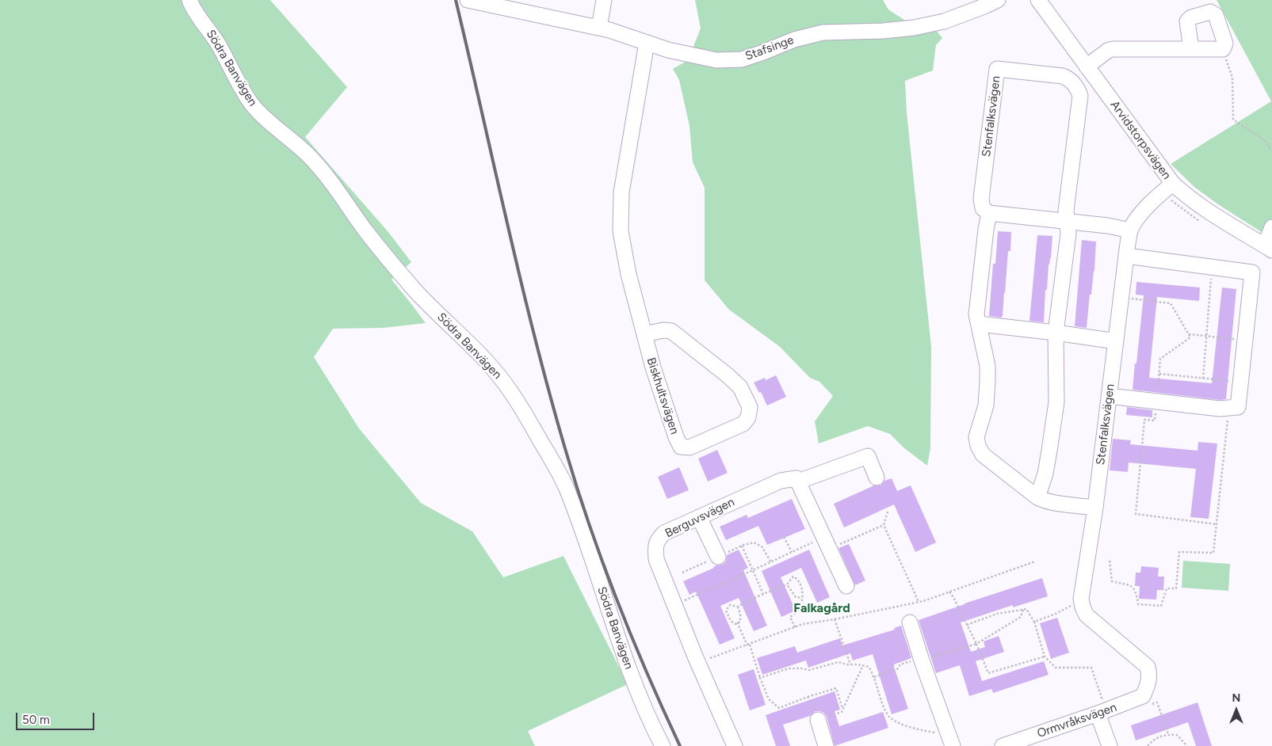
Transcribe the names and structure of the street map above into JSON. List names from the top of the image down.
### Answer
{
  "streets": {
    "street": [
      "Stafsinge",
      "Södra Banvägen",
      "Stenfalksvägen",
      "Arvidstorpsvägen",
      "Biskhultsvägen",
      "Berguvsvägen",
      "Ormvråksvägen"
    ]
  },
  "crossings": [
    ["Stafsinge", "Biskhultsvägen"],
    ["Stenfalksvägen", "Arvidstorpsvägen"],
    ["Stenfalksvägen", "Ormvråksvägen"]
  ],
  "districts": ["Falkagård"],
  "scale_bar": "50 m",
  "north": "top"
}
